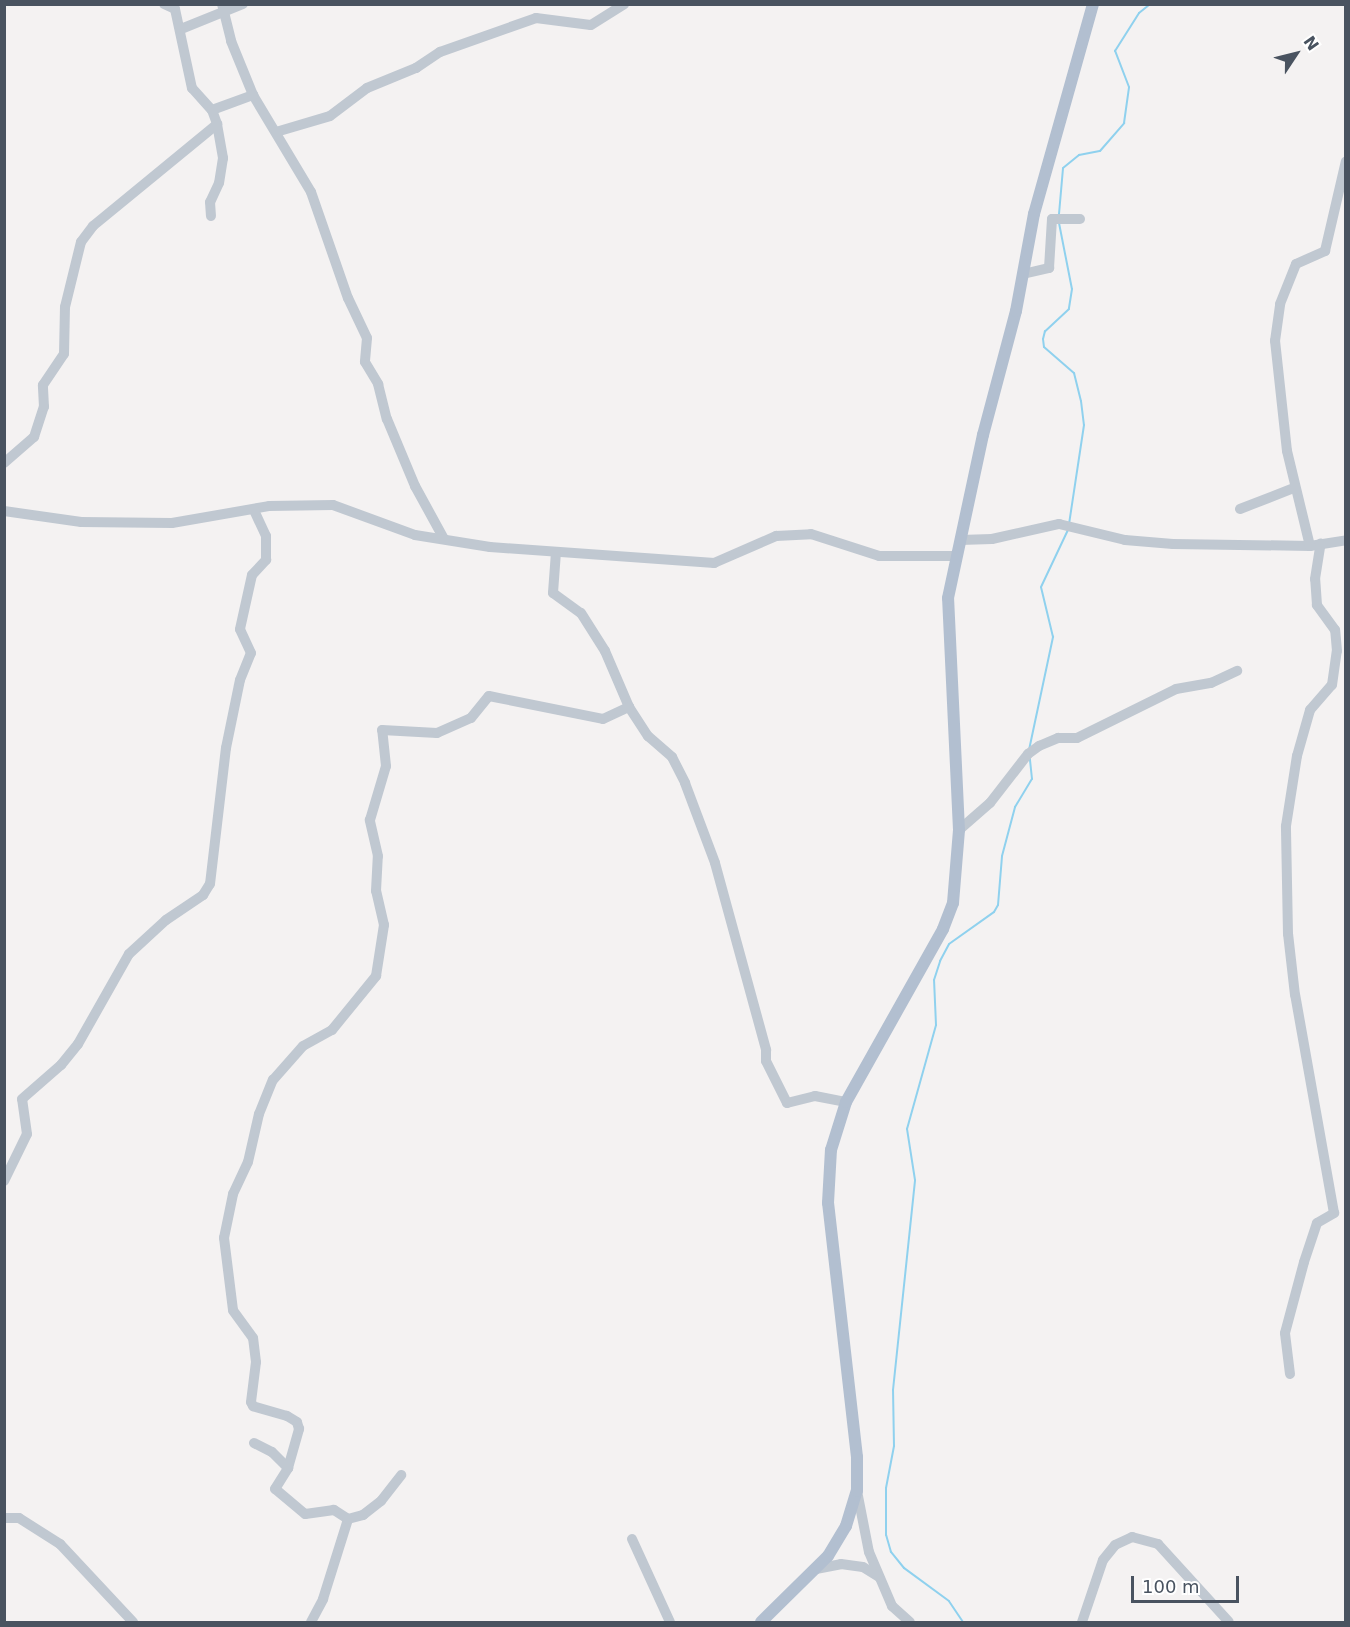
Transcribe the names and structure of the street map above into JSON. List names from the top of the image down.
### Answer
{
  "scale_bar": "100 m",
  "north": "top right"
}
